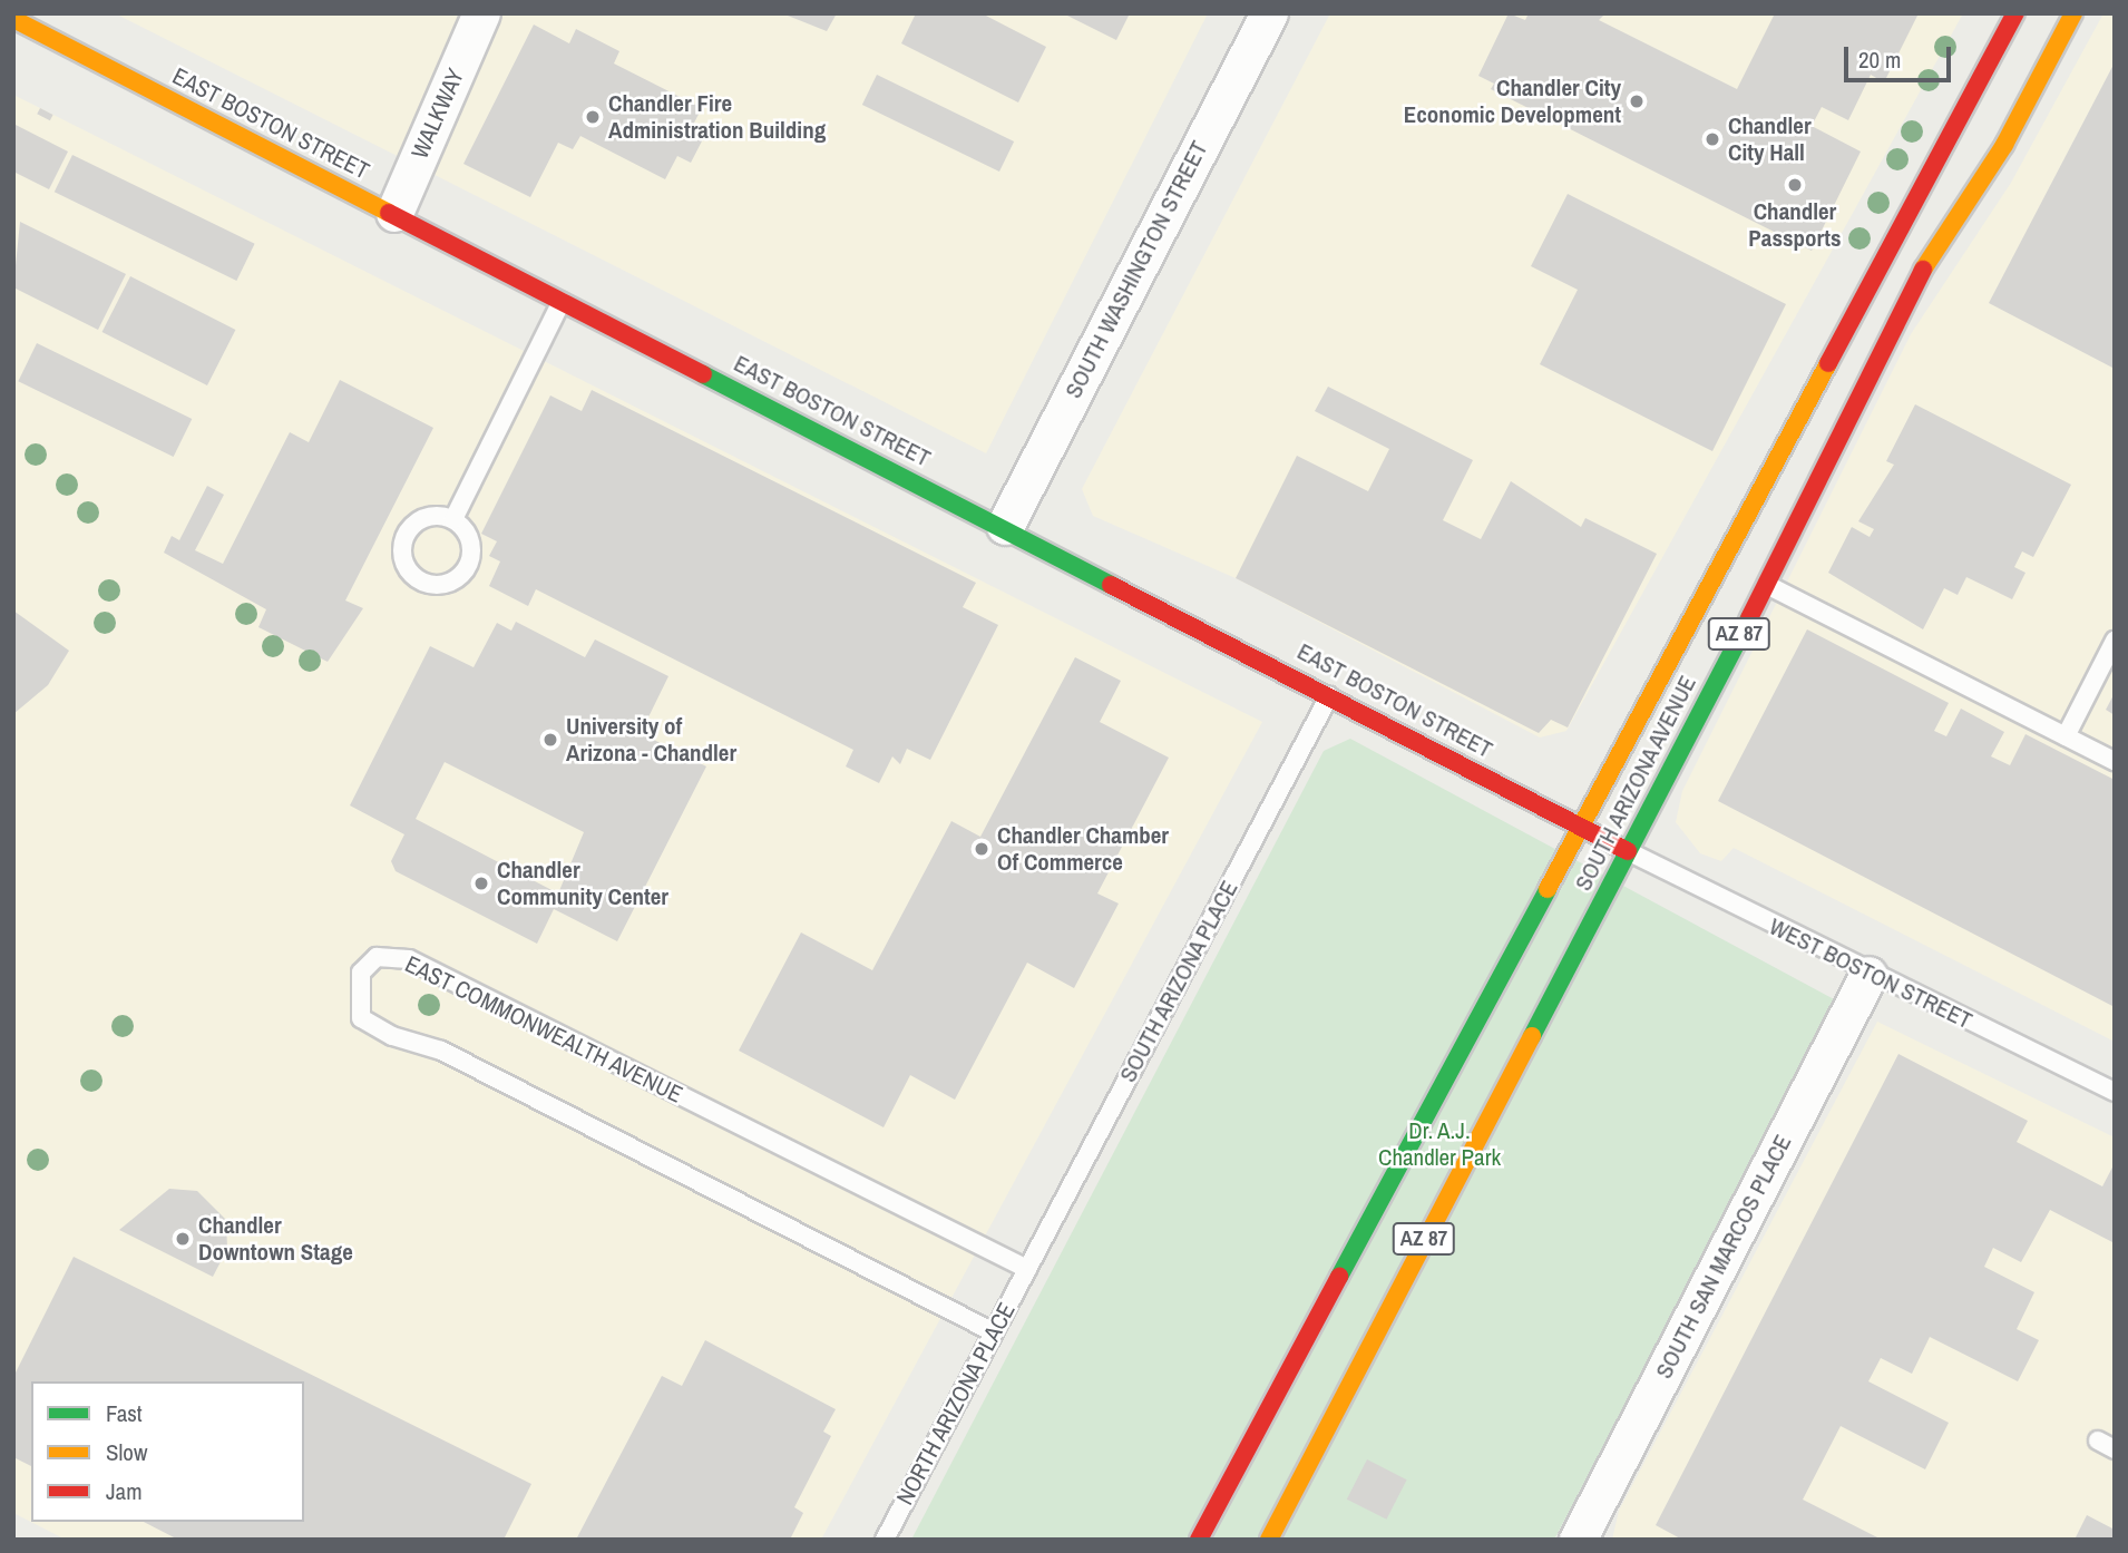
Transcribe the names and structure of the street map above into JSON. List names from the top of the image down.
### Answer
{
  "streets": {
    "main road": ["EAST BOSTON STREET", "AZ 87", "SOUTH ARIZONA AVENUE"],
    "street": ["WALKWAY", "SOUTH WASHINGTON STREET", "SOUTH SAN MARCOS PLACE"],
    "lane": [
      "WEST BOSTON STREET",
      "SOUTH ARIZONA PLACE",
      "EAST COMMONWEALTH AVENUE",
      "NORTH ARIZONA PLACE"
    ]
  },
  "crossings": [
    ["WALKWAY", "EAST BOSTON STREET"],
    ["EAST BOSTON STREET", "SOUTH WASHINGTON STREET"],
    ["EAST BOSTON STREET", "SOUTH ARIZONA AVENUE"],
    ["EAST BOSTON STREET", "WEST BOSTON STREET"],
    ["EAST BOSTON STREET", "SOUTH ARIZONA PLACE"],
    ["SOUTH ARIZONA AVENUE", "WEST BOSTON STREET"],
    ["WEST BOSTON STREET", "SOUTH SAN MARCOS PLACE"],
    ["SOUTH ARIZONA PLACE", "EAST COMMONWEALTH AVENUE"],
    ["SOUTH ARIZONA PLACE", "NORTH ARIZONA PLACE"],
    ["EAST COMMONWEALTH AVENUE", "NORTH ARIZONA PLACE"]
  ],
  "parks": ["Dr. A.J. Chandler Park"],
  "places": [
    "Chandler City Economic Development",
    "Chandler Fire Administration Building",
    "Chandler City Hall",
    "Chandler Passports",
    "University of Arizona - Chandler",
    "Chandler Chamber Of Commerce",
    "Chandler Community Center",
    "Chandler Downtown Stage"
  ],
  "legend": ["Fast", "Slow", "Jam"],
  "scale_bar": "20 m"
}
